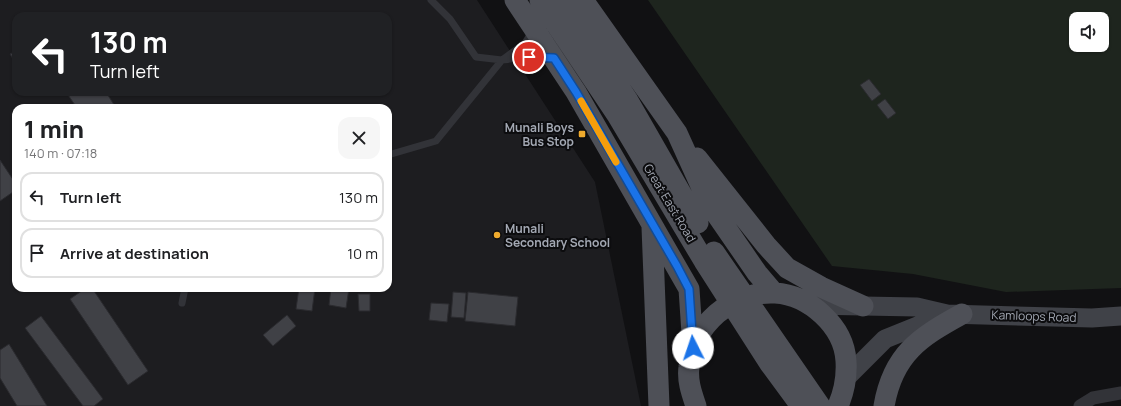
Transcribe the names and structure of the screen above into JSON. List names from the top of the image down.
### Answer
{
  "streets": {
    "main road": ["Great East Road", "Kamloops Road"]
  },
  "places": {
    "transit": ["Munali Boys Bus Stop"],
    "other": ["Munali Secondary School"]
  },
  "page": {
    "turn": ["130 m", "Turn left"],
    "heading": ["1 min", "140 m · 07:18"],
    "list": [
      {
        "name": "Turn left",
        "value": "130 m"
      },
      {
        "name": "Arrive at destination",
        "value": "10 m"
      }
    ]
  }
}
